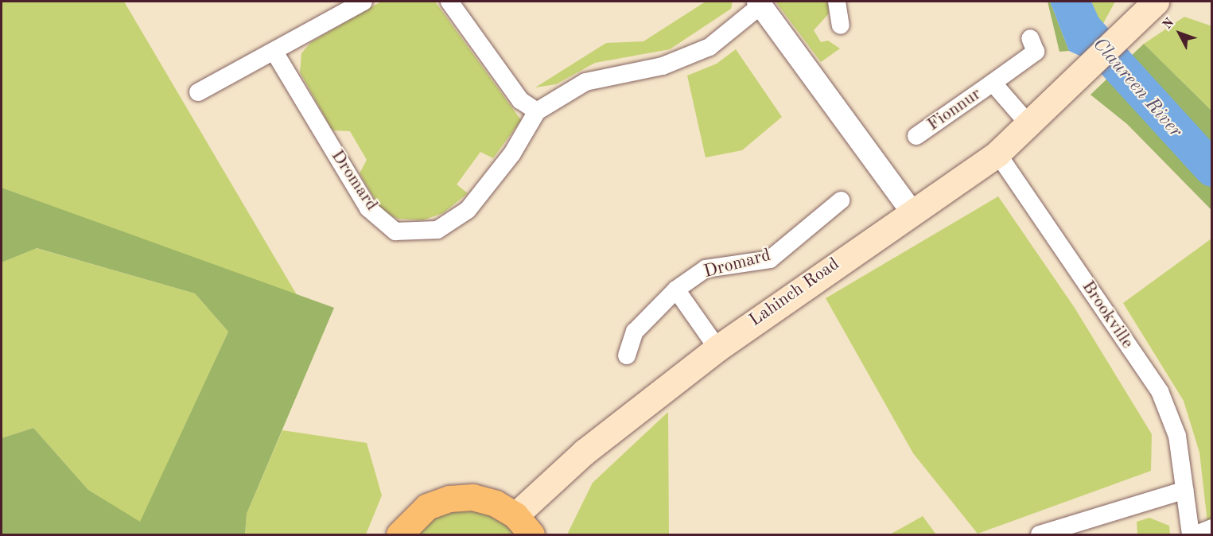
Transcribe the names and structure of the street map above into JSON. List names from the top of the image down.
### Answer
{
  "streets": {
    "main road": ["Lahinch Road"],
    "street": ["Fionnur", "Dromard", "Brookville"]
  },
  "crossings": [
    ["Fionnur", "Lahinch Road"],
    ["Lahinch Road", "Brookville"]
  ],
  "water": ["Claureen River"],
  "north": "top left"
}
